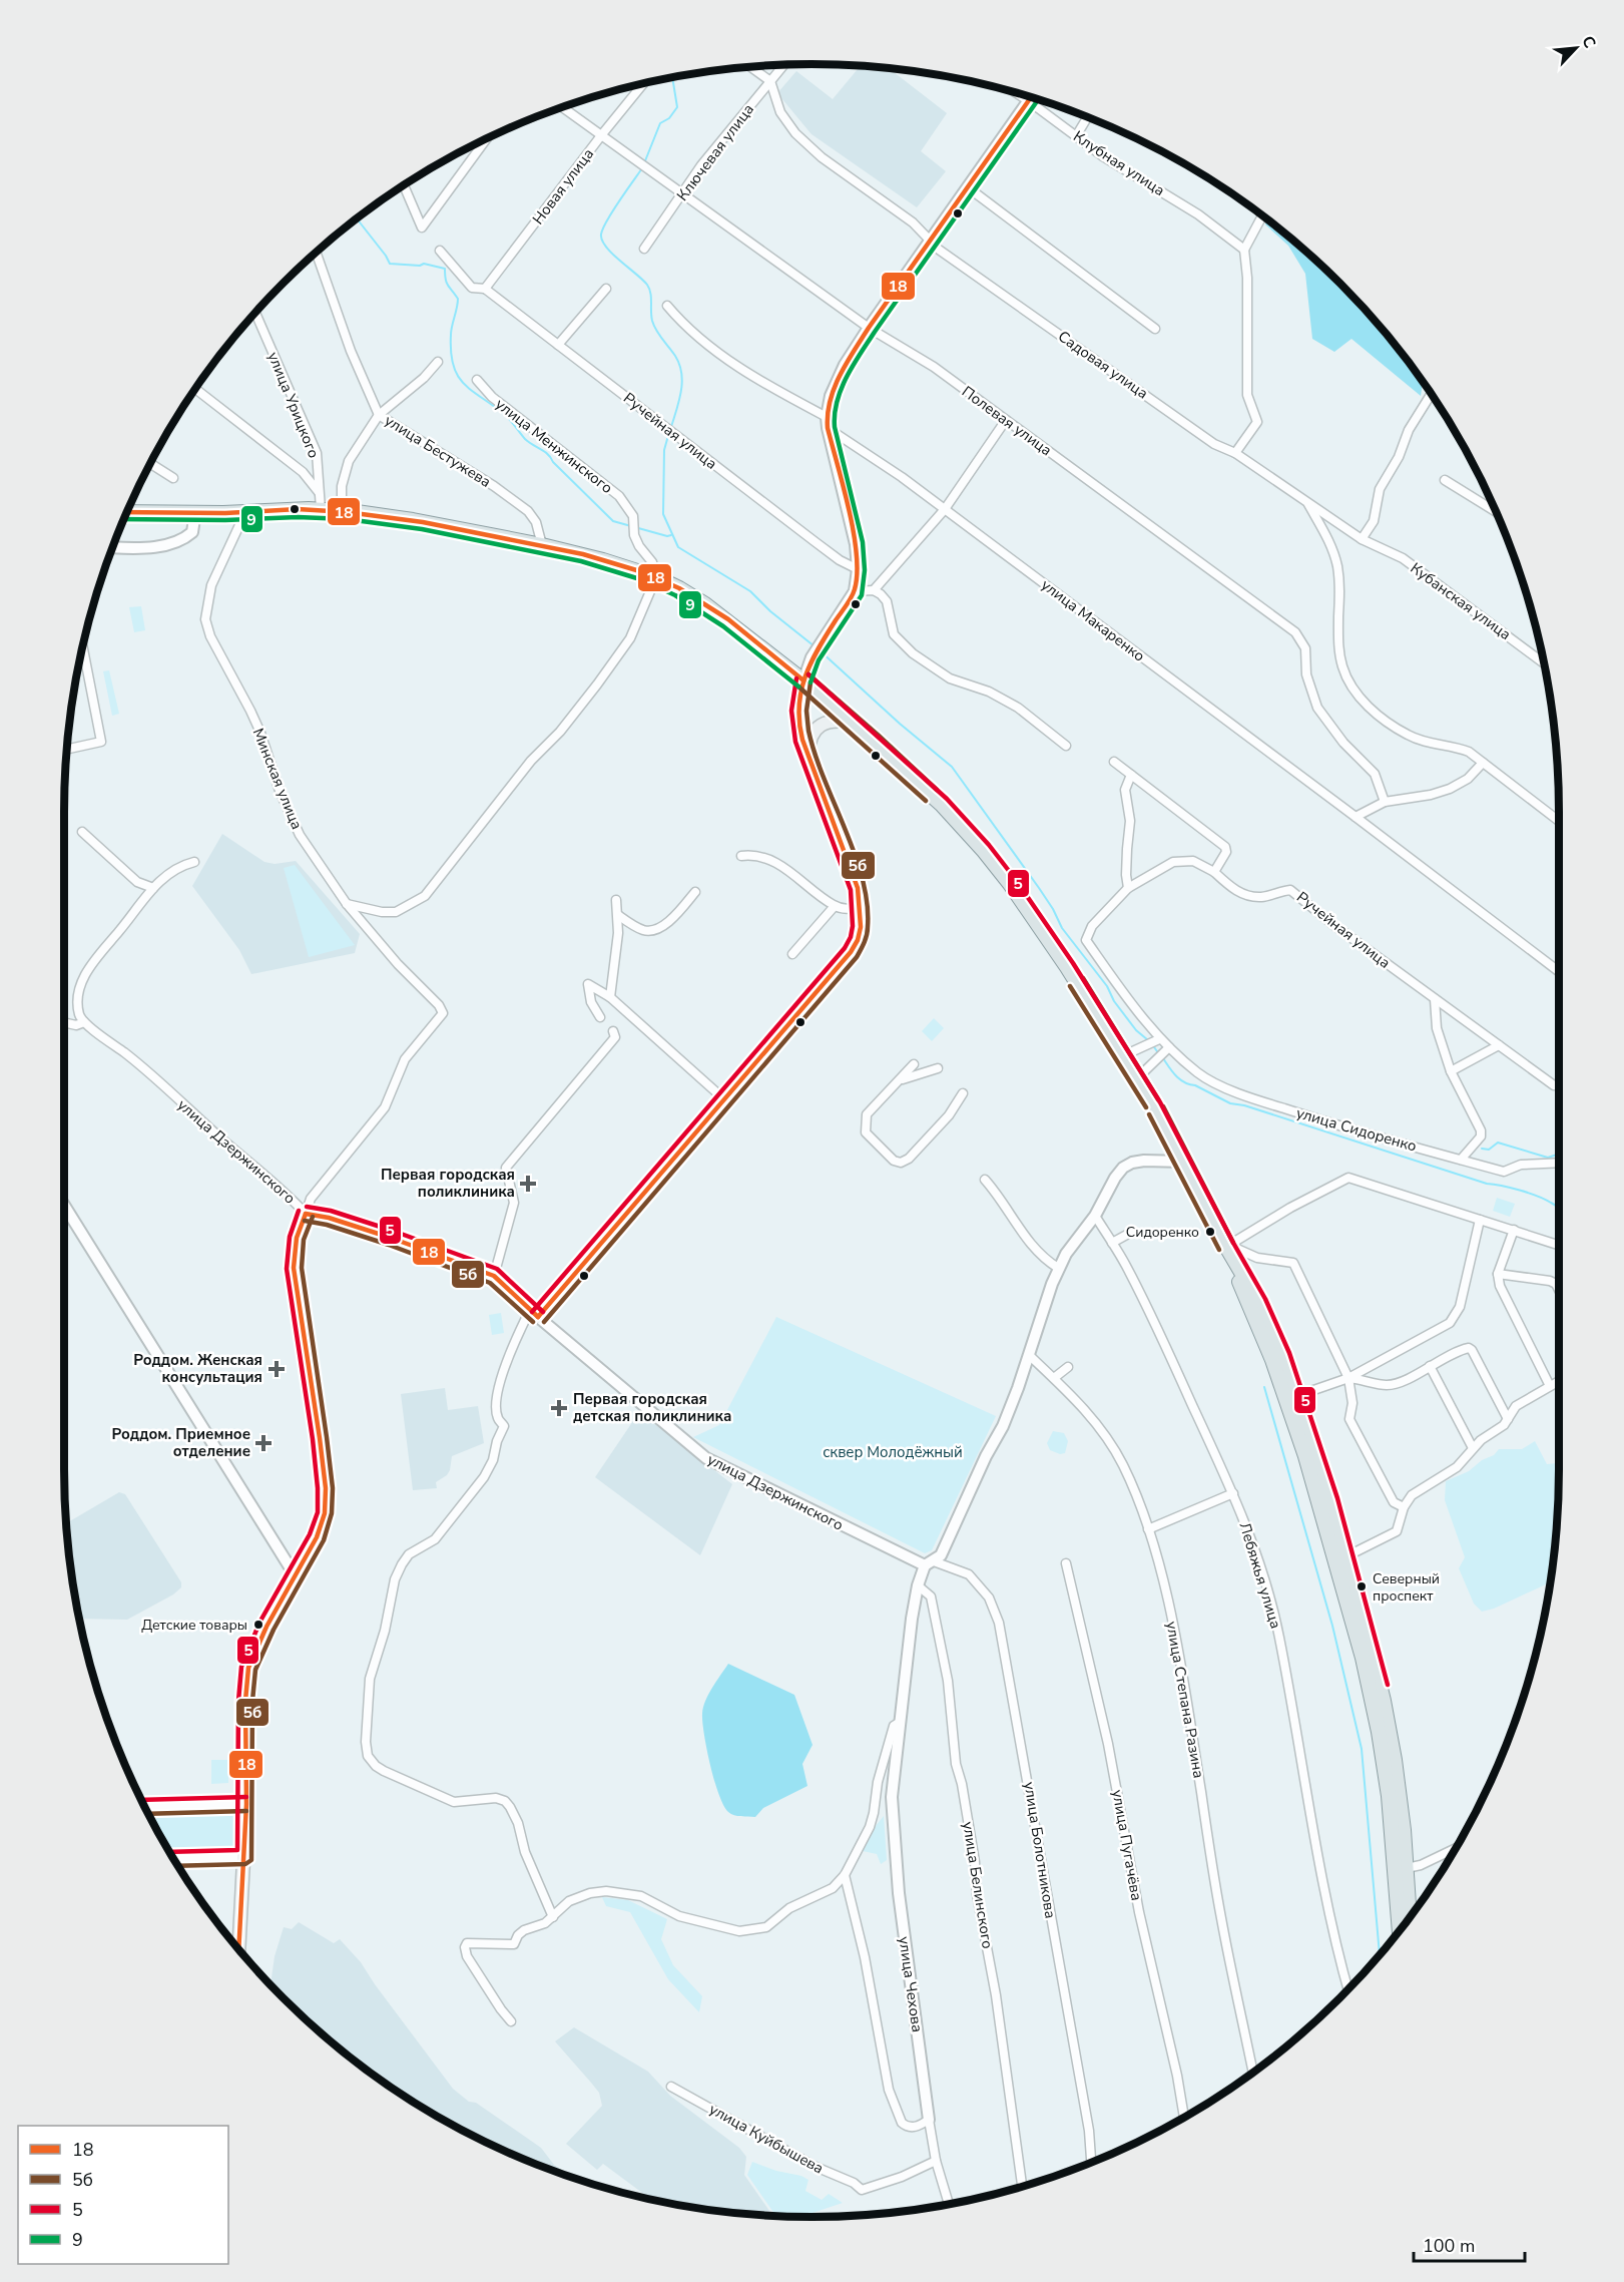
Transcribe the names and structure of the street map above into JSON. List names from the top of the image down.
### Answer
{
  "streets": {
    "main road": ["улица Дзержинского"],
    "street": [
      "Ключевая улица",
      "Клубная улица",
      "Новая улица",
      "Садовая улица",
      "улица Урицкого",
      "Полевая улица",
      "Ручейная улица",
      "улица Менжинского",
      "улица Бестужева",
      "Кубанская улица",
      "улица Макаренко",
      "Минская улица",
      "улица Сидоренко",
      "Лебяжья улица",
      "улица Степана Разина",
      "улица Пугачёва",
      "улица Болотникова",
      "улица Белинского",
      "улица Чехова",
      "улица Куйбышева"
    ]
  },
  "crossings": [
    ["Ключевая улица", "Садовая улица"],
    ["Ключевая улица", "Полевая улица"],
    ["Новая улица", "Полевая улица"],
    ["Новая улица", "Ручейная улица"],
    ["Садовая улица", "Кубанская улица"],
    ["Ручейная улица", "улица Сидоренко"],
    ["Минская улица", "улица Дзержинского"],
    ["улица Дзержинского", "улица Болотникова"],
    ["улица Дзержинского", "улица Чехова"],
    ["Лебяжья улица", "улица Чехова"],
    ["улица Степана Разина", "улица Чехова"],
    ["улица Болотникова", "улица Чехова"],
    ["улица Белинского", "улица Чехова"]
  ],
  "parks": ["сквер Молодёжный"],
  "places": {
    "health": [
      "Первая городская поликлиника",
      "Роддом. Женская консультация",
      "Первая городская детская поликлиника",
      "Роддом. Приемное отделение"
    ],
    "other": ["Сидоренко", "Северный проспект", "Детские товары"]
  },
  "lines": [
    "transit line 18",
    "transit line 9",
    "transit line 5б",
    "transit line 5"
  ],
  "legend": [
    "18",
    "5б",
    "5",
    "9"
  ],
  "scale_bar": "100 m",
  "north": "top right"
}
